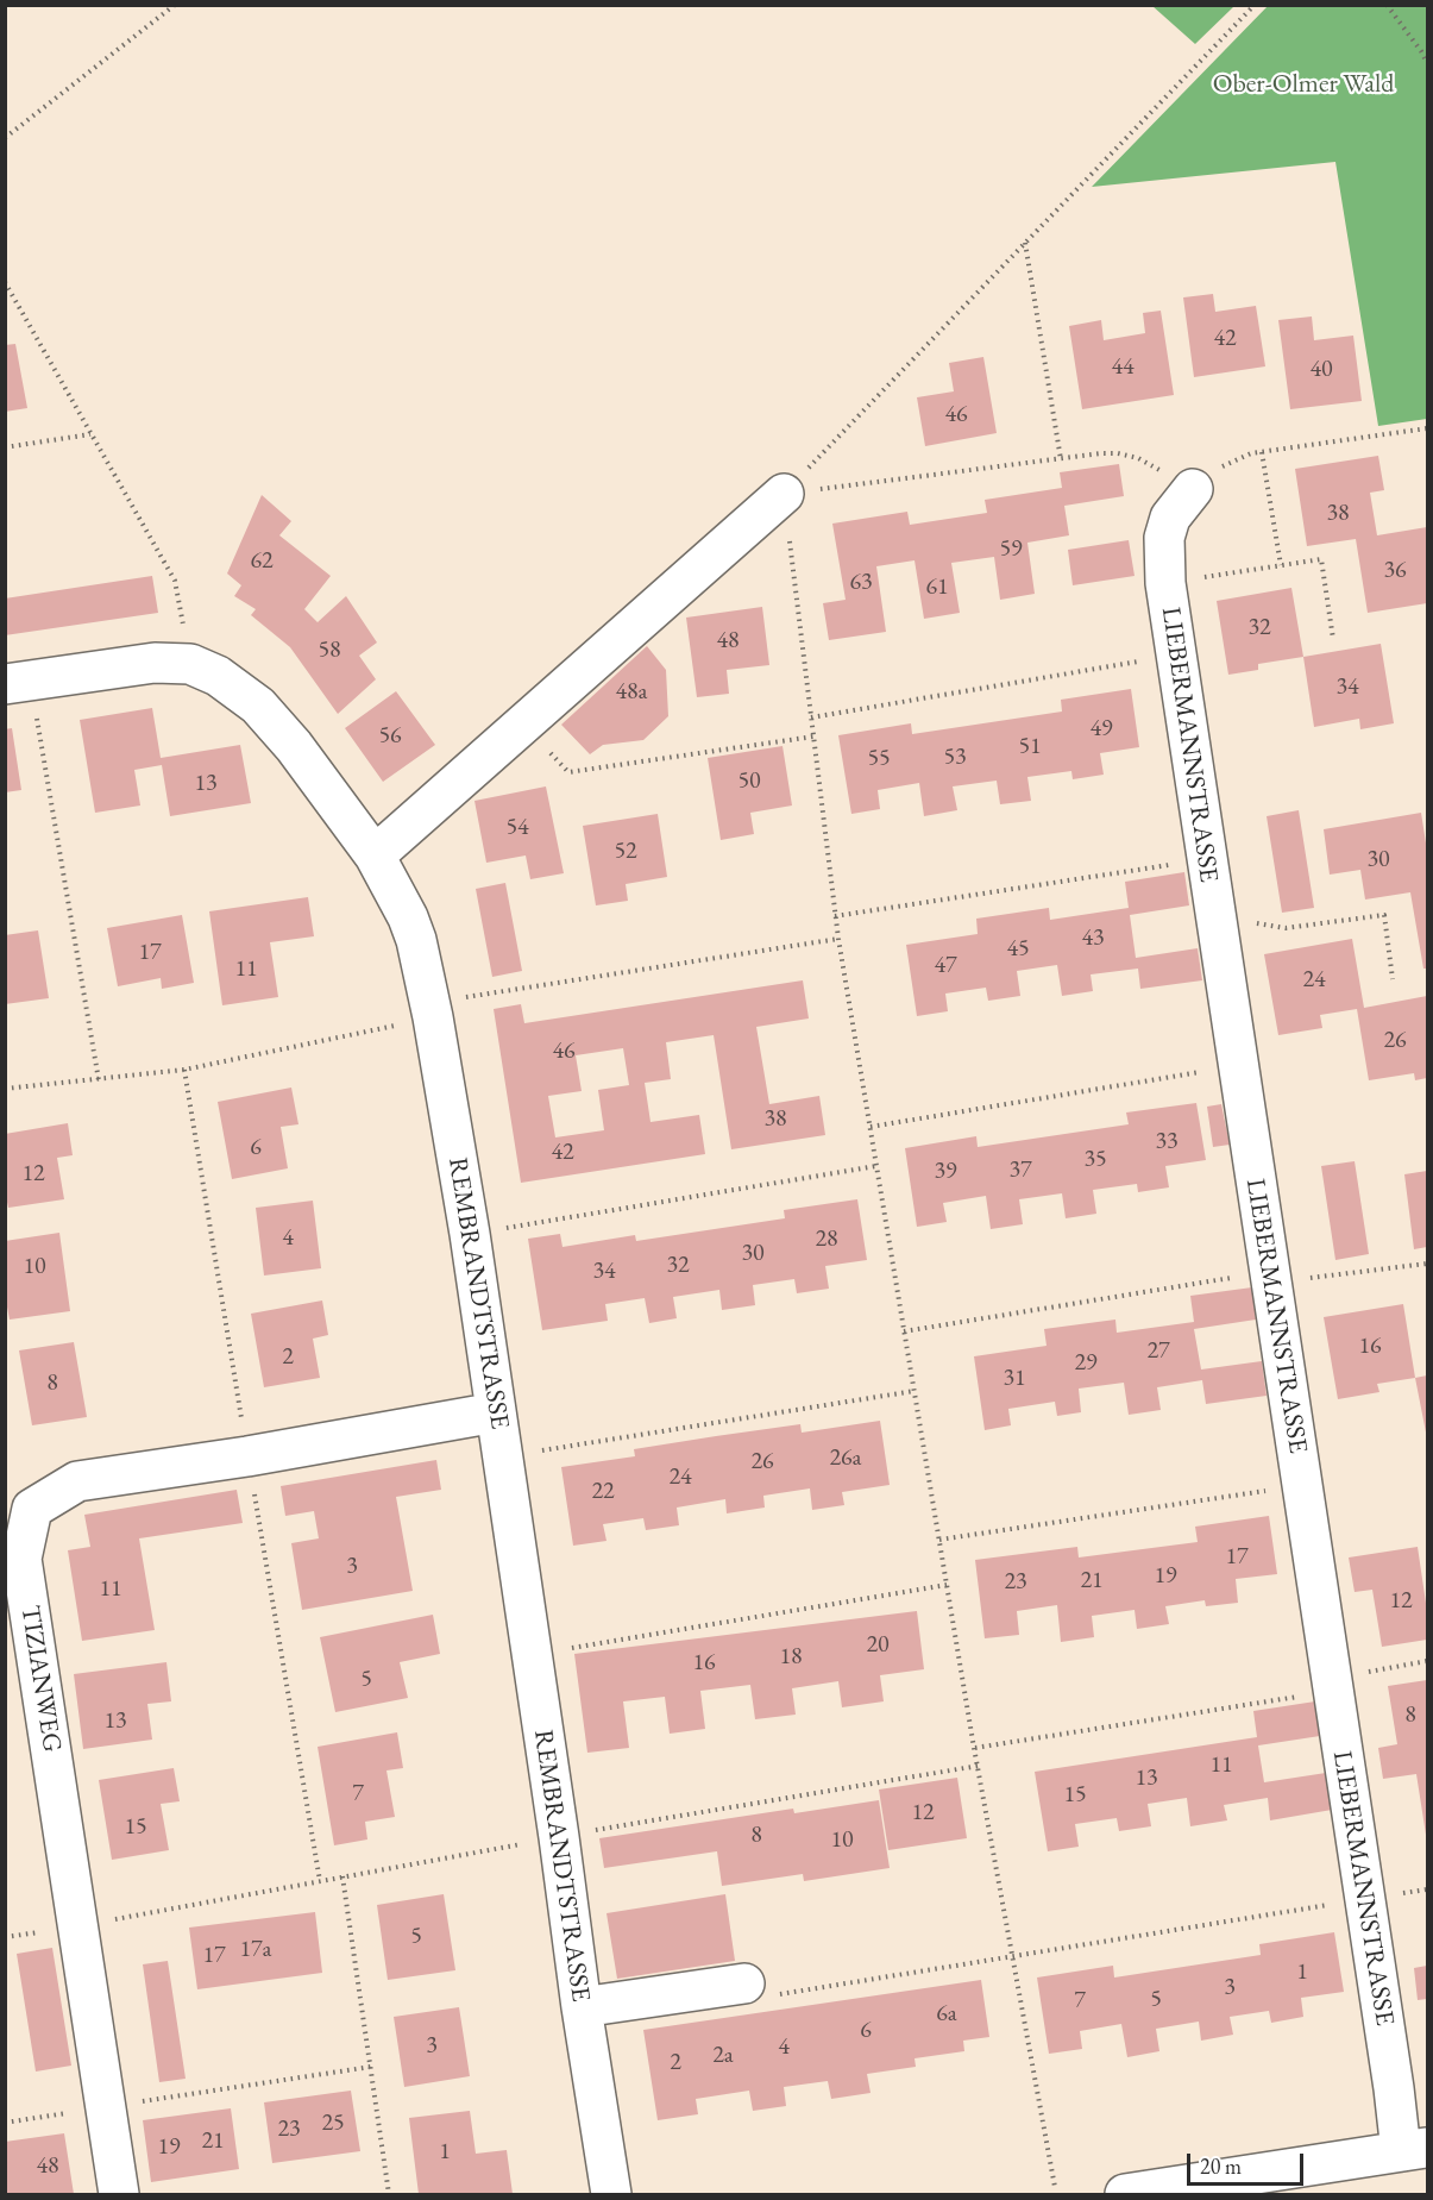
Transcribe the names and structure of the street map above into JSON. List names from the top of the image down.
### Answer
{
  "streets": {
    "street": ["LIEBERMANNSTRASSE", "REMBRANDTSTRASSE", "TIZIANWEG"]
  },
  "crossings": [
    ["REMBRANDTSTRASSE", "TIZIANWEG"]
  ],
  "parks": ["Ober-Olmer Wald"],
  "house_numbers": [
    "42",
    "44",
    "40",
    "46",
    "38",
    "59",
    "62",
    "36",
    "63",
    "61",
    "32",
    "48",
    "58",
    "34",
    "48a",
    "49",
    "56",
    "51",
    "53",
    "55",
    "50",
    "13",
    "54",
    "52",
    "30",
    "43",
    "45",
    "17",
    "47",
    "11",
    "24",
    "26",
    "46",
    "38",
    "33",
    "6",
    "42",
    "35",
    "37",
    "39",
    "12",
    "4",
    "28",
    "30",
    "32",
    "10",
    "34",
    "16",
    "27",
    "2",
    "29",
    "31",
    "8",
    "26a",
    "26",
    "24",
    "22",
    "17",
    "3",
    "19",
    "21",
    "23",
    "11",
    "12",
    "20",
    "18",
    "16",
    "5",
    "8",
    "13",
    "11",
    "13",
    "7",
    "15",
    "12",
    "15",
    "8",
    "10",
    "5",
    "17a",
    "17",
    "1",
    "3",
    "5",
    "7",
    "6a",
    "6",
    "3",
    "4",
    "2a",
    "2",
    "25",
    "23",
    "21",
    "19",
    "1",
    "48"
  ],
  "scale_bar": "20 m"
}
